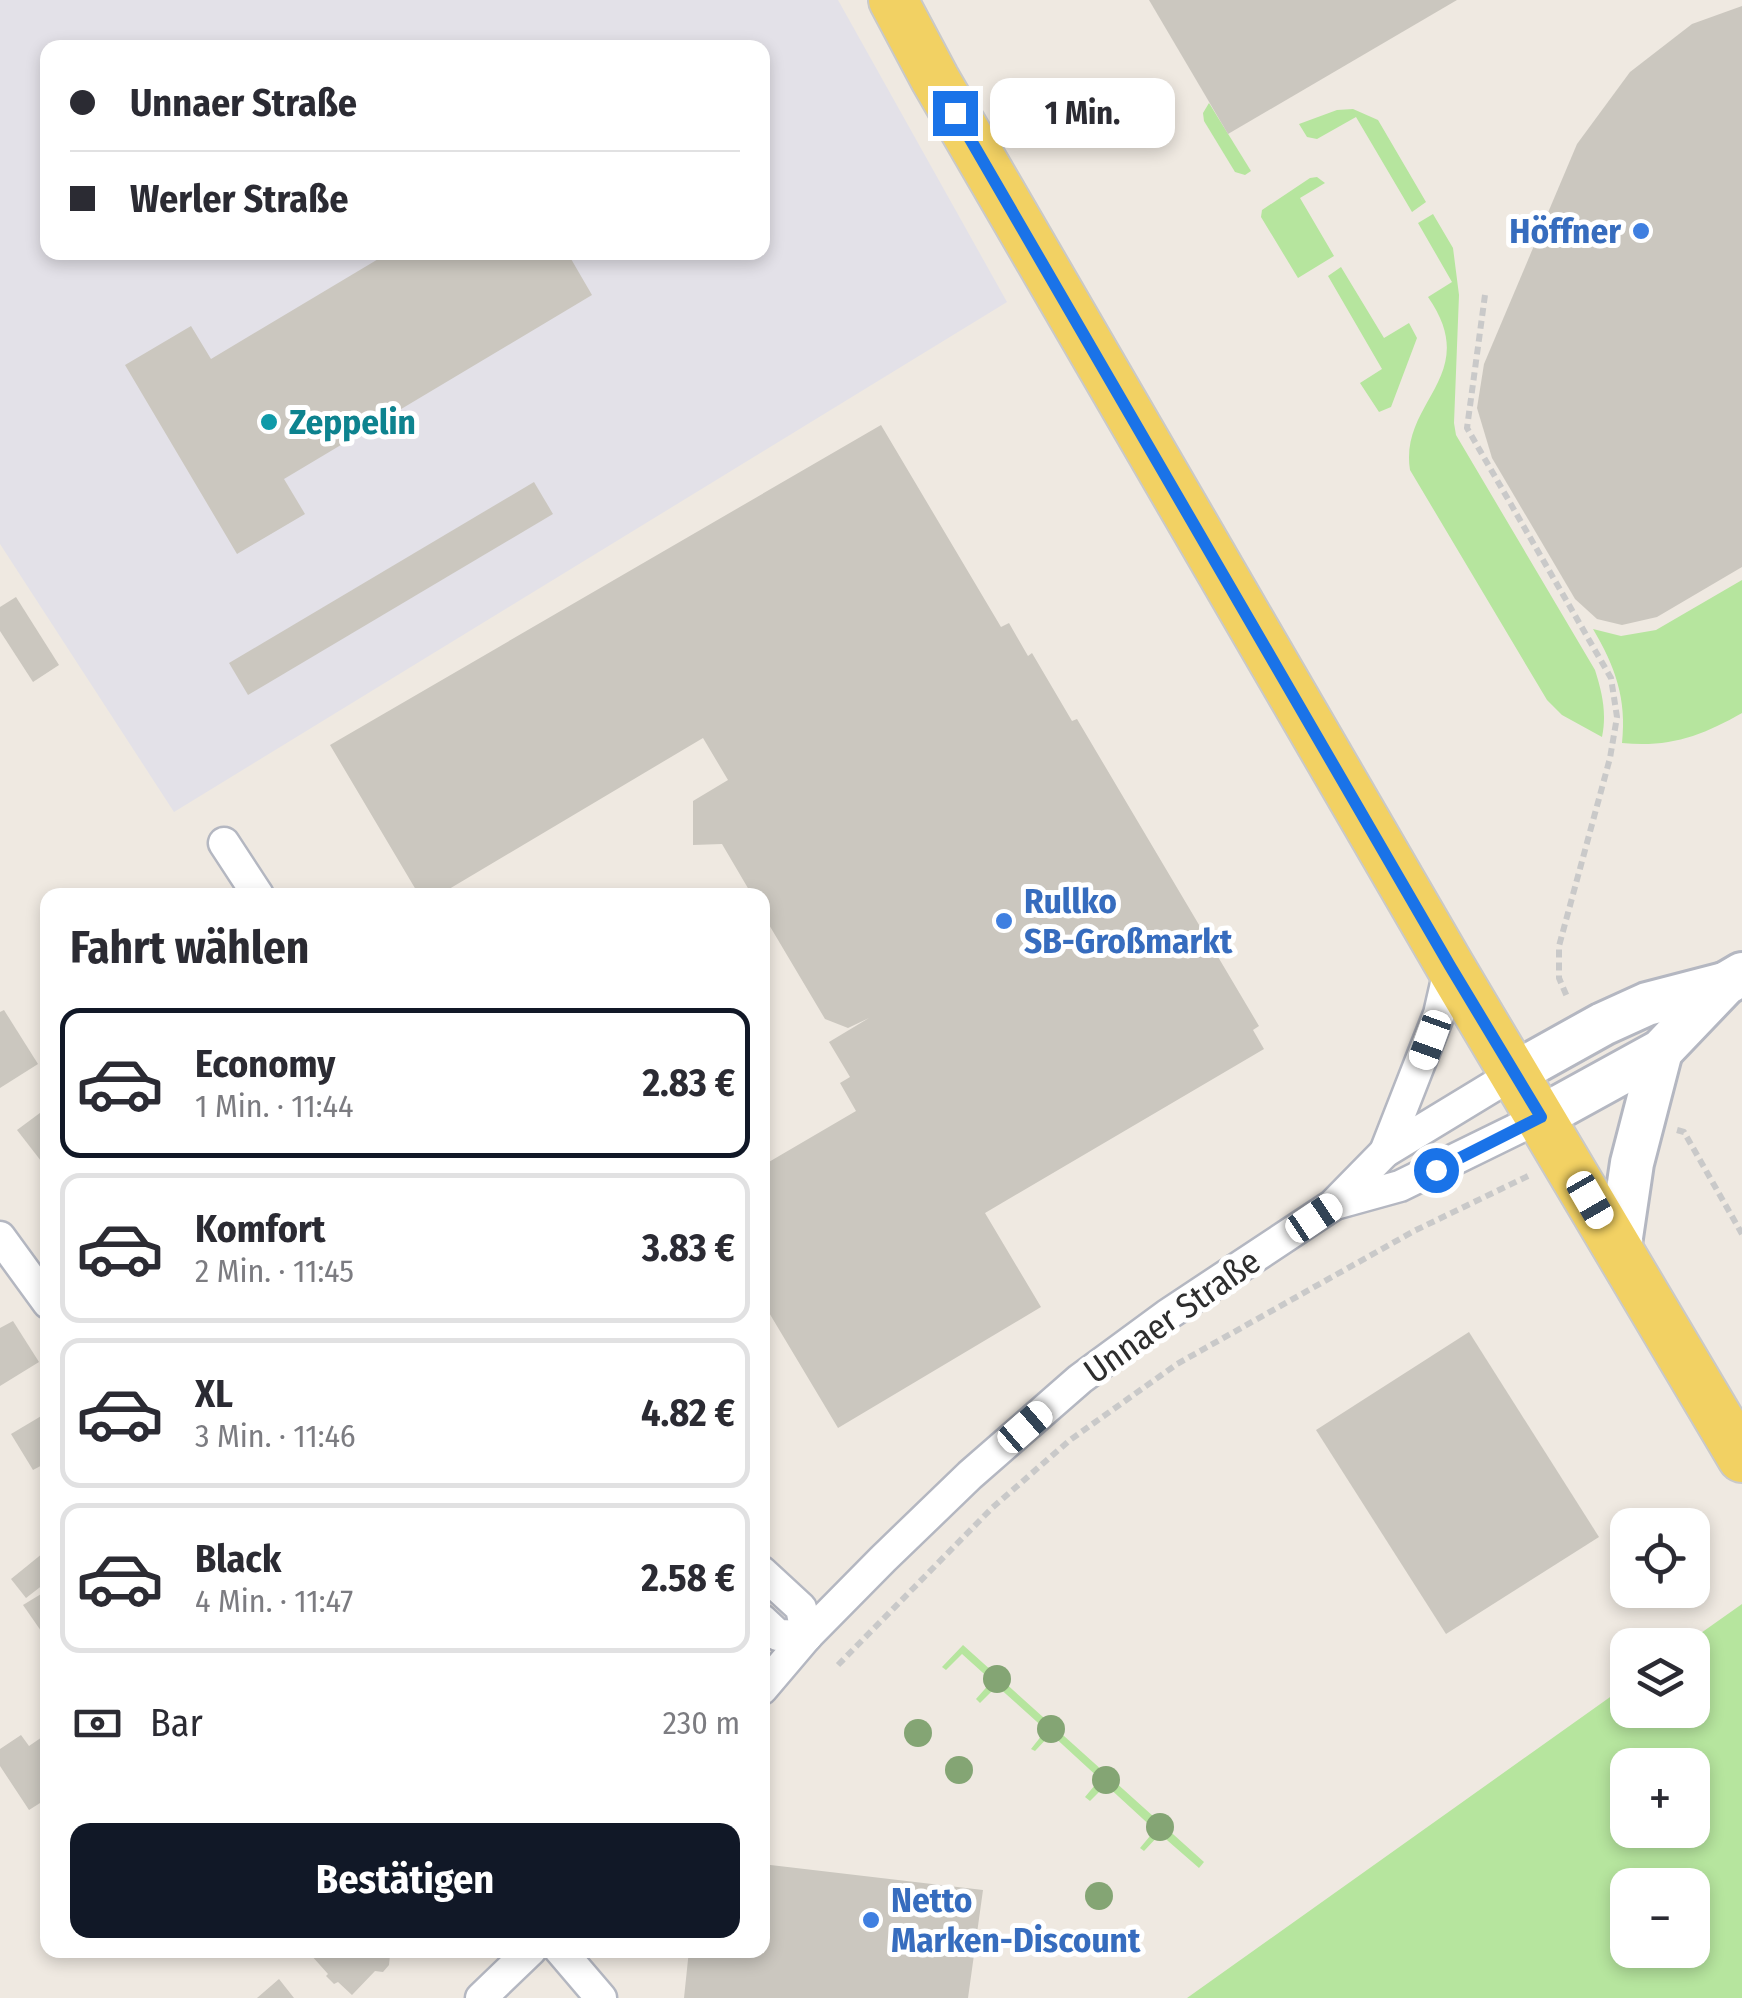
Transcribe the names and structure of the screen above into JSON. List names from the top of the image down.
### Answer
{
  "streets": {
    "main road": ["Unnaer Straße"]
  },
  "places": [
    "Höffner",
    "Zeppelin",
    "Rullko SB-Großmarkt",
    "Netto Marken-Discount"
  ],
  "page": {
    "banner": ["Unnaer Straße", "Werler Straße"],
    "bubble": "1 Min.",
    "heading": "Fahrt wählen",
    "list": [
      {
        "name": "Economy",
        "note": "1 Min. · 11:44",
        "value": "2.83 €"
      },
      {
        "name": "Komfort",
        "note": "2 Min. · 11:45",
        "value": "3.83 €"
      },
      {
        "name": "XL",
        "note": "3 Min. · 11:46",
        "value": "4.82 €"
      },
      {
        "name": "Black",
        "note": "4 Min. · 11:47",
        "value": "2.58 €"
      }
    ],
    "map_buttons": ["+", "−"],
    "pay": ["Bar", "230 m"],
    "buttons": "Bestätigen"
  }
}
